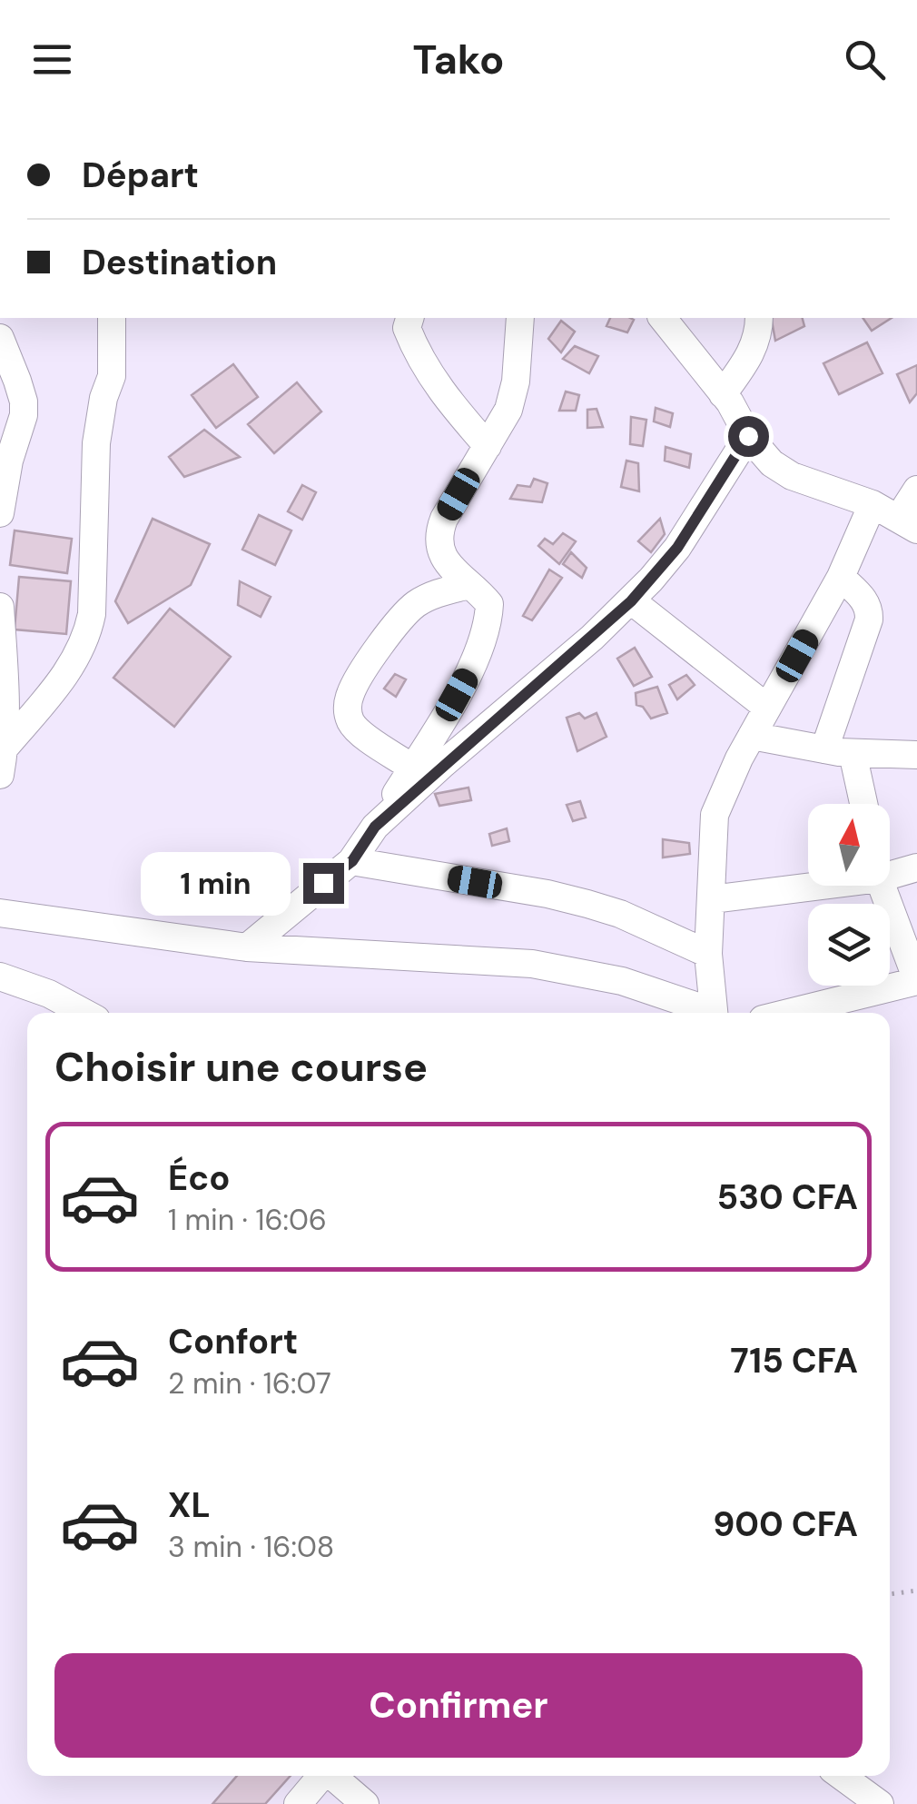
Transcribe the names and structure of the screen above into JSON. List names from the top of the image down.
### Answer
{
  "north": "top",
  "page": {
    "header": "Tako",
    "banner": ["Départ", "Destination"],
    "bubble": "1 min",
    "heading": "Choisir une course",
    "list": [
      {
        "name": "Éco",
        "note": "1 min · 16:06",
        "value": "530 CFA"
      },
      {
        "name": "Confort",
        "note": "2 min · 16:07",
        "value": "715 CFA"
      },
      {
        "name": "XL",
        "note": "3 min · 16:08",
        "value": "900 CFA"
      }
    ],
    "buttons": "Confirmer"
  }
}
